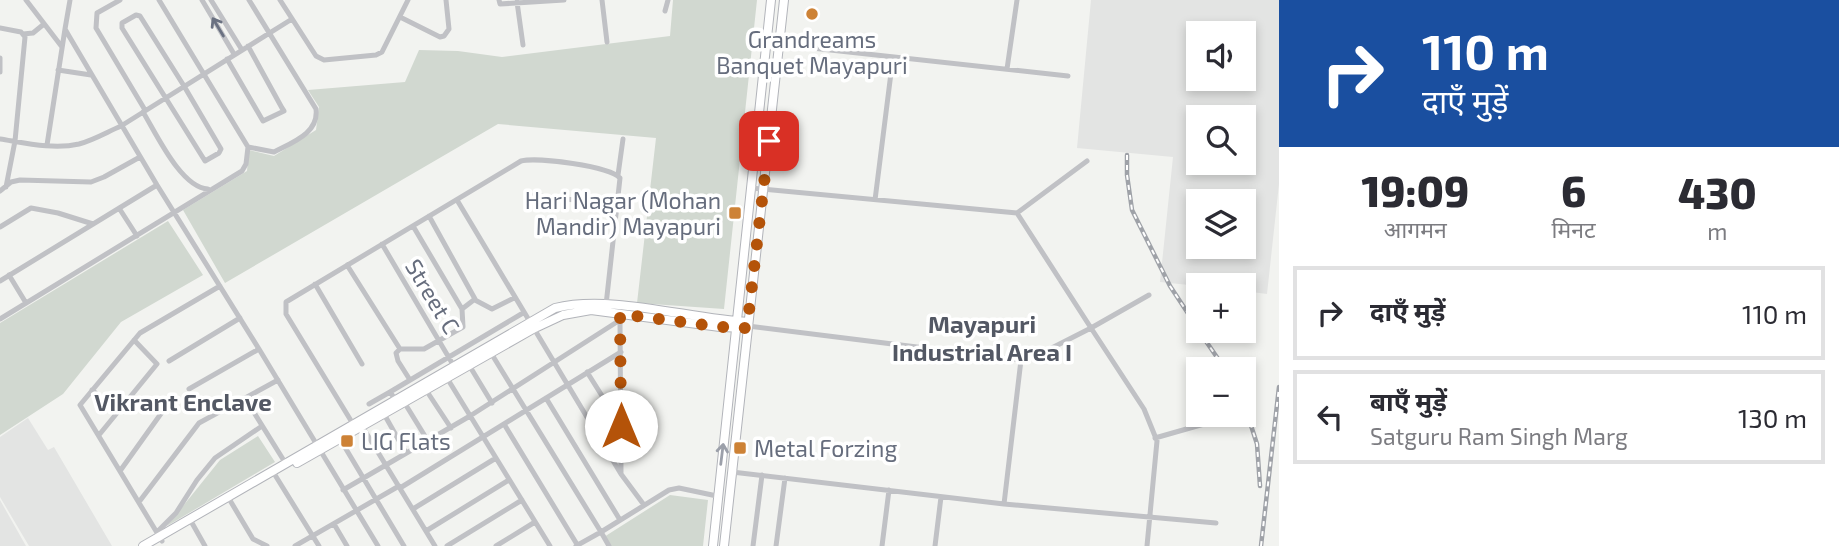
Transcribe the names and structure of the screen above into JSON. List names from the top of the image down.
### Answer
{
  "streets": {
    "street": ["Street C"]
  },
  "districts": ["Mayapuri Industrial Area I", "Vikrant Enclave"],
  "places": {
    "other": ["Grandreams Banquet Mayapuri"],
    "transit": ["Hari Nagar (Mohan Mandir) Mayapuri", "LIG Flats", "Metal Forzing"]
  },
  "page": {
    "turn": ["110 m", "दाएँ मुड़ें"],
    "map_buttons": ["+", "−"],
    "eta": [
      "19:09",
      "आगमन",
      "6",
      "मिनट",
      "430",
      "m"
    ],
    "list": [
      {
        "name": "दाएँ मुड़ें",
        "value": "110 m"
      },
      {
        "name": "बाएँ मुड़ें",
        "note": "Satguru Ram Singh Marg",
        "value": "130 m"
      }
    ]
  }
}
